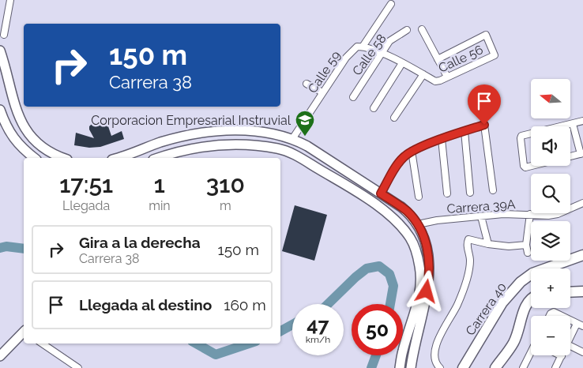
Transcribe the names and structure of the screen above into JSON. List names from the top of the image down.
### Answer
{
  "streets": {
    "main road": ["Carrera 40"],
    "street": [
      "Calle 58",
      "Calle 56",
      "Calle 59",
      "Carrera 39A"
    ]
  },
  "places": {
    "school or university": ["Corporacion Empresarial Instruvial"]
  },
  "north": "left",
  "page": {
    "turn": ["150 m", "Carrera 38"],
    "map_buttons": ["+", "−"],
    "eta": [
      "17:51",
      "Llegada",
      "1",
      "min",
      "310",
      "m"
    ],
    "list": [
      {
        "name": "Gira a la derecha",
        "note": "Carrera 38",
        "value": "150 m"
      },
      {
        "name": "Llegada al destino",
        "value": "160 m"
      }
    ],
    "speed": "47 km/h",
    "limit": "50"
  }
}
